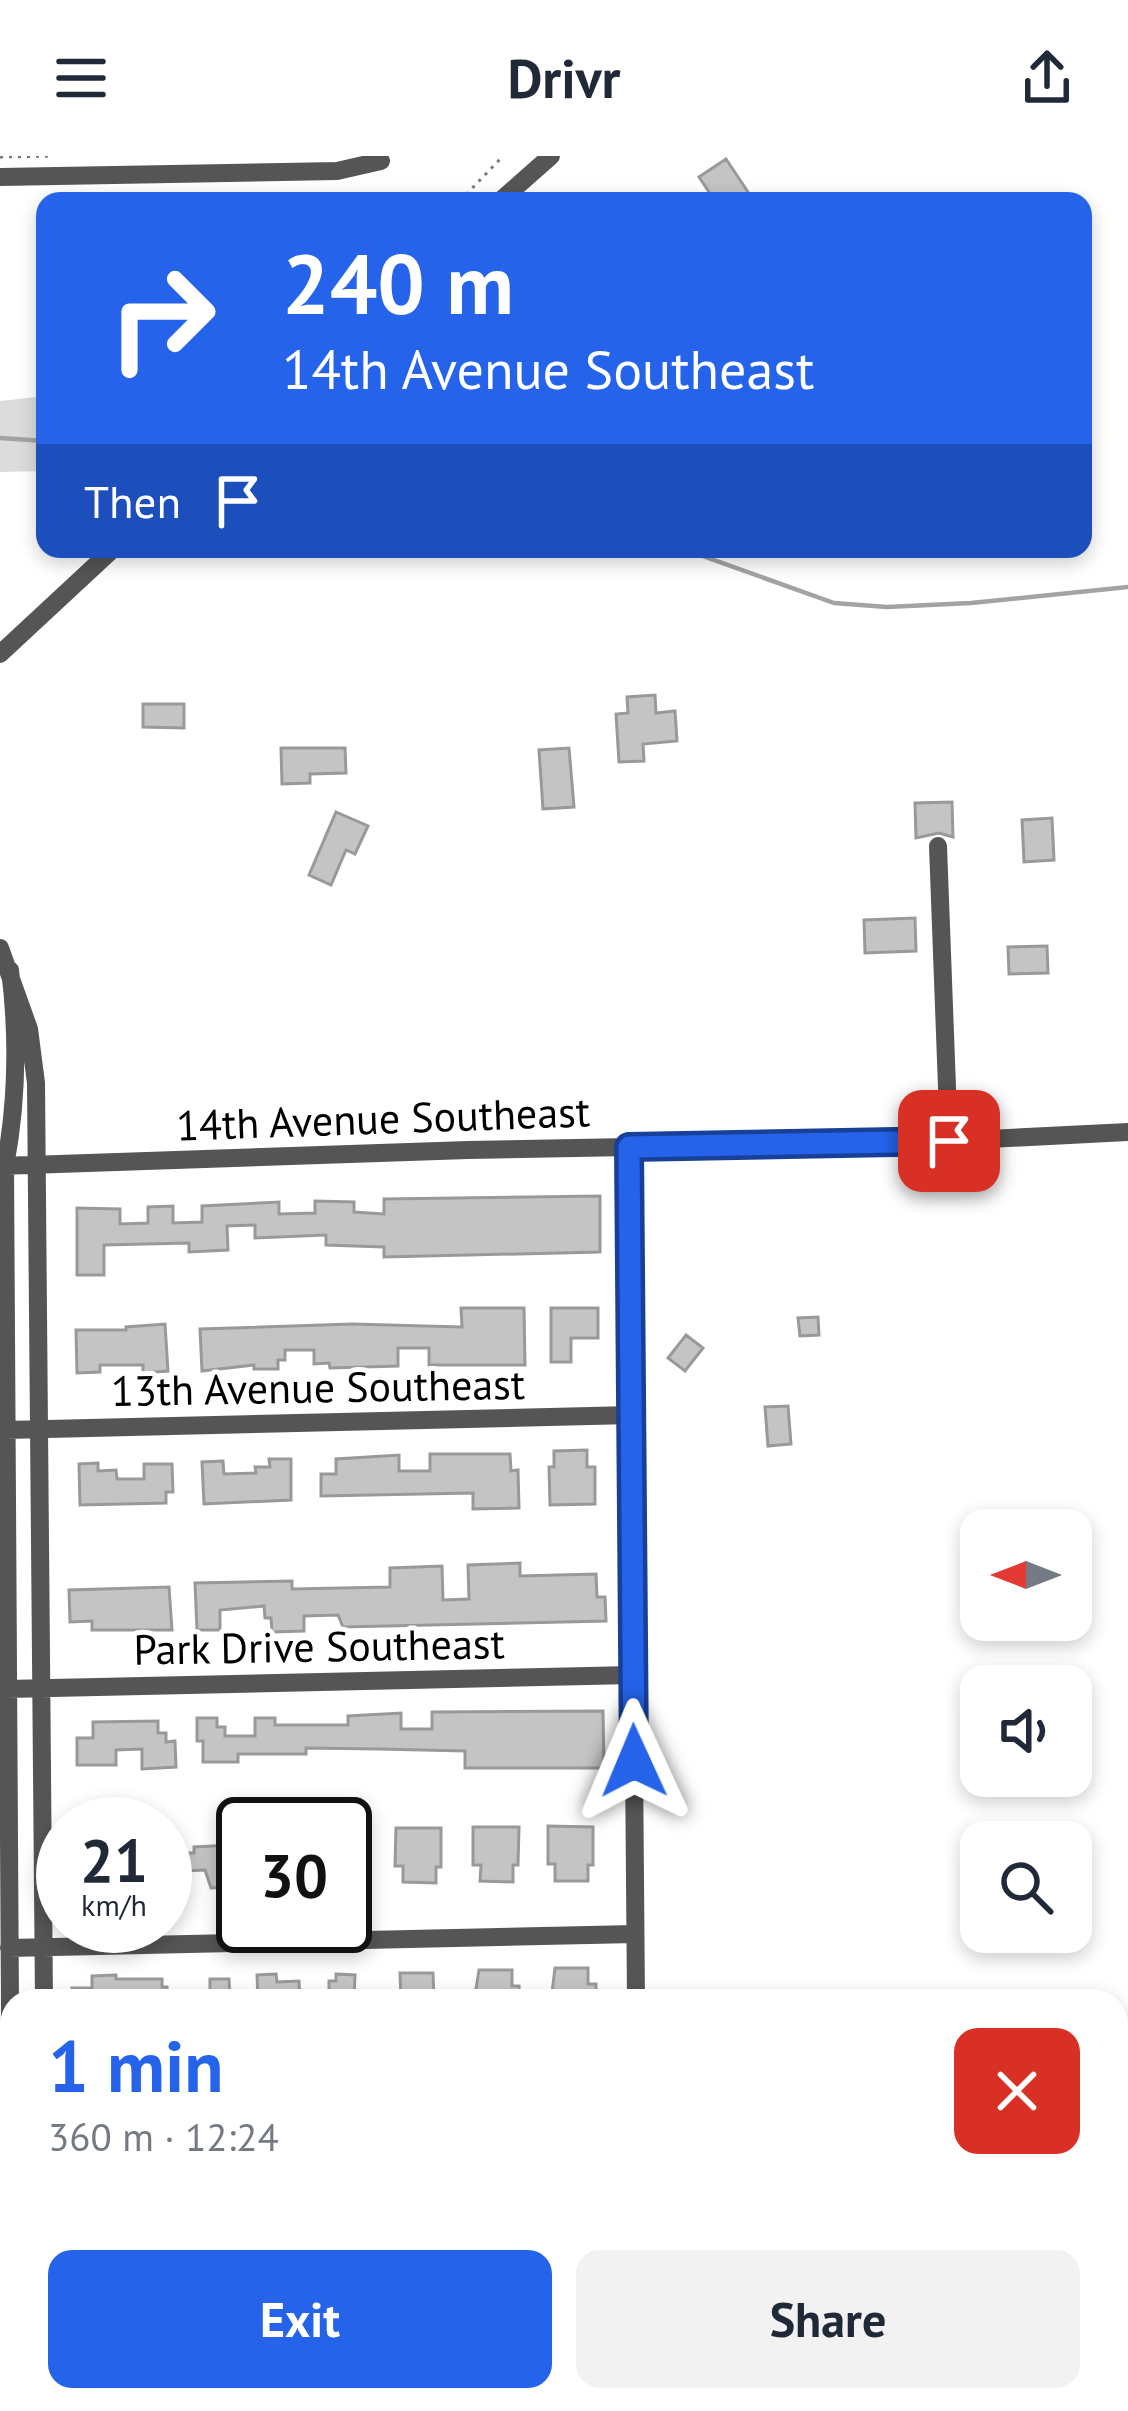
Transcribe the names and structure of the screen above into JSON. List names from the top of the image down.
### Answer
{
  "streets": {
    "street": ["14th Avenue Southeast", "13th Avenue Southeast", "Park Drive Southeast"]
  },
  "north": "left",
  "page": {
    "header": "Drivr",
    "turn": ["240 m", "14th Avenue Southeast"],
    "then": "Then",
    "speed": "21 km/h",
    "limit": "30",
    "heading": ["1 min", "360 m · 12:24"],
    "buttons": ["Exit", "Share"]
  }
}
